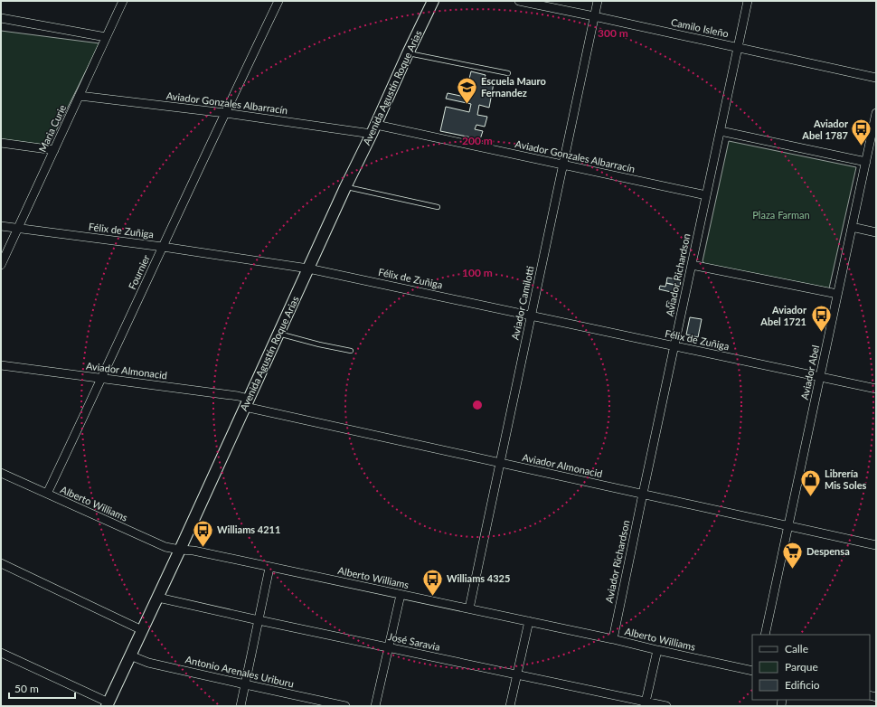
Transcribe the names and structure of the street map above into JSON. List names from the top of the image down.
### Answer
{
  "streets": {
    "main road": ["Avenida Agustín Roque Arias"],
    "street": [
      "Camilo Isleño",
      "Aviador Gonzales Albarracín",
      "Maria Curie",
      "Félix de Zuñiga",
      "Fournier",
      "Aviador Richardson",
      "Aviador Camilotti",
      "Aviador Almonacid",
      "Aviador Abel",
      "Alberto Williams",
      "José Saravia",
      "Antonio Arenales Uriburu"
    ]
  },
  "crossings": [
    ["Camilo Isleño", "Aviador Richardson"],
    ["Camilo Isleño", "Aviador Camilotti"],
    ["Avenida Agustín Roque Arias", "Aviador Gonzales Albarracín"],
    ["Avenida Agustín Roque Arias", "Félix de Zuñiga"],
    ["Avenida Agustín Roque Arias", "Aviador Almonacid"],
    ["Avenida Agustín Roque Arias", "Alberto Williams"],
    ["Avenida Agustín Roque Arias", "José Saravia"],
    ["Avenida Agustín Roque Arias", "Antonio Arenales Uriburu"],
    ["Aviador Gonzales Albarracín", "Maria Curie"],
    ["Aviador Gonzales Albarracín", "Fournier"],
    ["Aviador Gonzales Albarracín", "Aviador Richardson"],
    ["Aviador Gonzales Albarracín", "Aviador Camilotti"],
    ["Maria Curie", "Félix de Zuñiga"],
    ["Félix de Zuñiga", "Fournier"],
    ["Félix de Zuñiga", "Aviador Richardson"],
    ["Félix de Zuñiga", "Aviador Camilotti"],
    ["Félix de Zuñiga", "Aviador Abel"],
    ["Fournier", "Aviador Almonacid"],
    ["Fournier", "Alberto Williams"],
    ["Aviador Richardson", "Aviador Almonacid"],
    ["Aviador Richardson", "Alberto Williams"],
    ["Aviador Camilotti", "Aviador Almonacid"],
    ["Aviador Camilotti", "Alberto Williams"],
    ["Aviador Almonacid", "Aviador Abel"]
  ],
  "parks": ["Plaza Farman"],
  "places": {
    "school or university": ["Escuela Mauro Fernandez"],
    "bus stop": [
      "Aviador Abel 1787",
      "Aviador Abel 1721",
      "Williams 4211",
      "Williams 4325"
    ],
    "shop": ["Librería Mis Soles"],
    "supermarket": ["Despensa"]
  },
  "legend": ["Calle", "Parque", "Edificio"],
  "scale_bar": "50 m",
  "rings": ["300 m", "200 m", "100 m"]
}
